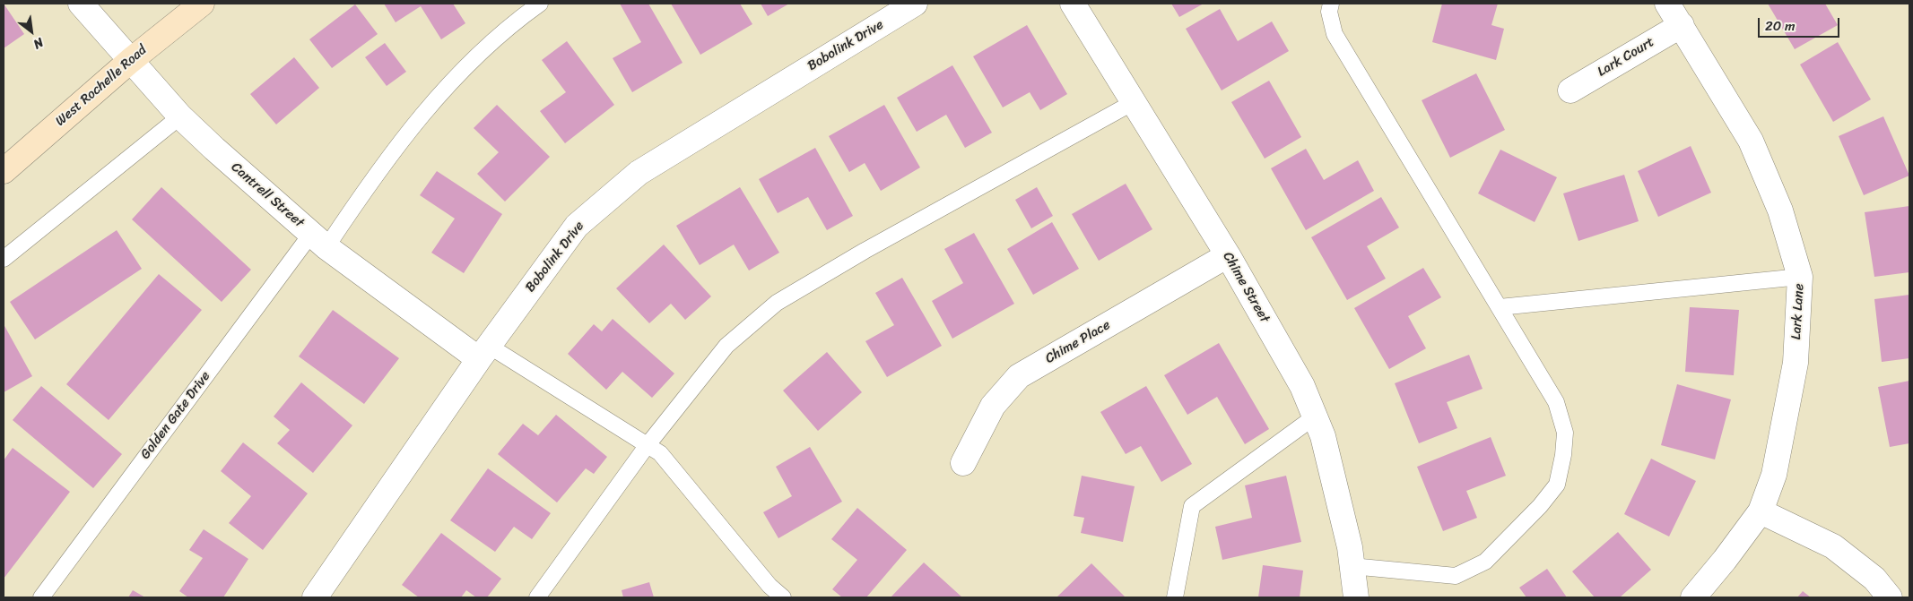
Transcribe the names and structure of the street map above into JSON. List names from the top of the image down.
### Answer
{
  "streets": {
    "street": [
      "Bobolink Drive",
      "Lark Court",
      "West Rochelle Road",
      "Cantrell Street",
      "Chime Street",
      "Lark Lane",
      "Chime Place"
    ],
    "lane": ["Golden Gate Drive"]
  },
  "crossings": [
    ["Bobolink Drive", "Cantrell Street"],
    ["Lark Court", "Lark Lane"],
    ["West Rochelle Road", "Cantrell Street"],
    ["Cantrell Street", "Golden Gate Drive"],
    ["Chime Street", "Chime Place"]
  ],
  "scale_bar": "20 m",
  "north": "bottom right"
}
